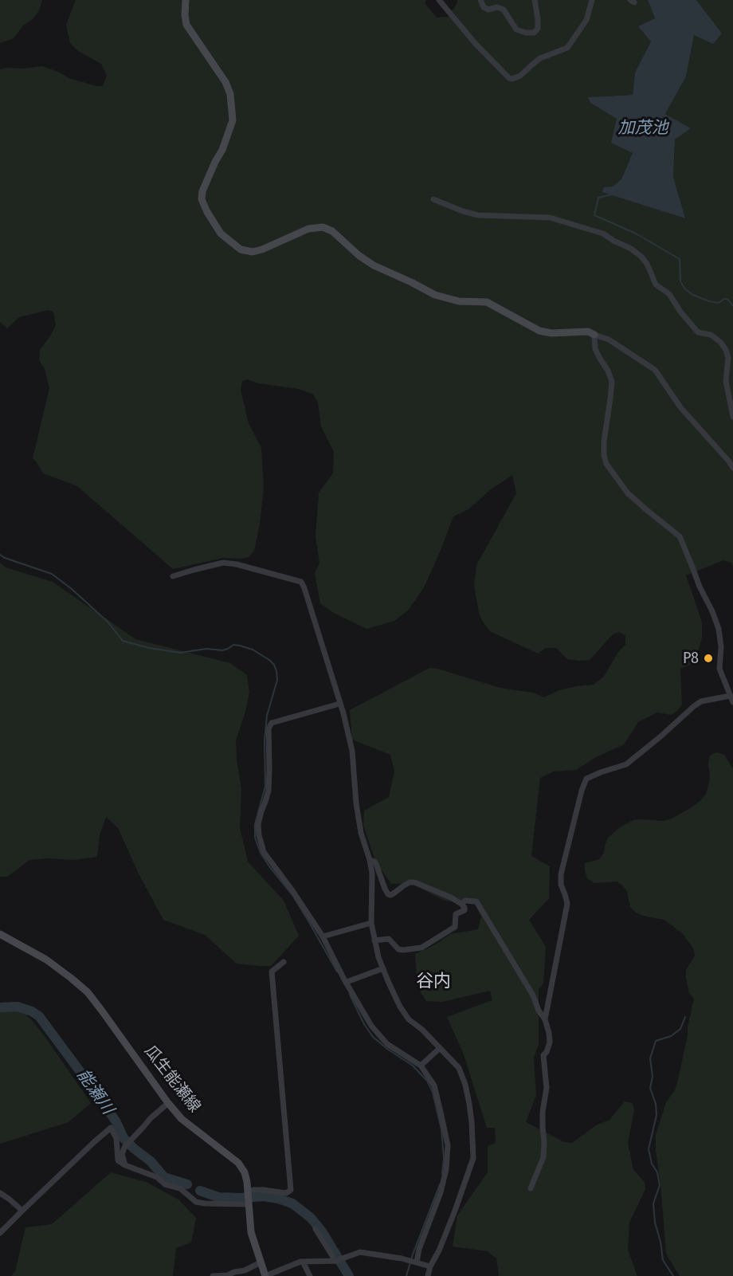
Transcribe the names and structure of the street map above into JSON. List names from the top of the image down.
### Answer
{
  "streets": {
    "street": ["瓜生能瀬線"]
  },
  "districts": ["谷内"],
  "water": ["加茂池", "能瀬川"],
  "places": ["P8"]
}
